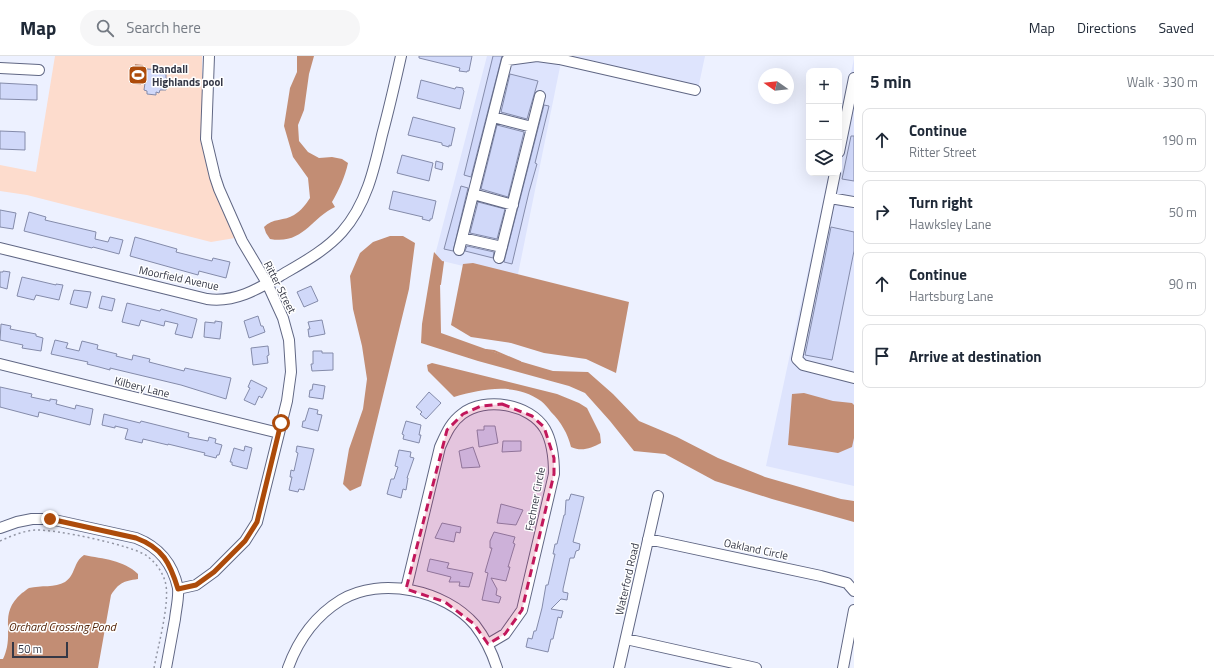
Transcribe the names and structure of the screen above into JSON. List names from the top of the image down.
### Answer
{
  "streets": {
    "street": [
      "Moorfield Avenue",
      "Ritter Street",
      "Kilbery Lane",
      "Fechner Circle",
      "Oakland Circle",
      "Waterford Road"
    ]
  },
  "crossings": [
    ["Moorfield Avenue", "Ritter Street"],
    ["Ritter Street", "Kilbery Lane"],
    ["Oakland Circle", "Waterford Road"]
  ],
  "water": ["Orchard Crossing Pond"],
  "places": {
    "sports": ["Randall Highlands pool"]
  },
  "scale_bar": "50 m",
  "north": "left",
  "page": {
    "header": "Map",
    "search": "Search here",
    "nav": ["Map", "Directions", "Saved"],
    "heading": ["5 min", "Walk · 330 m"],
    "map_buttons": ["+", "−"],
    "list": [
      ["Continue", "Ritter Street", "190 m"],
      ["Turn right", "Hawksley Lane", "50 m"],
      ["Continue", "Hartsburg Lane", "90 m"],
      "Arrive at destination"
    ],
    "scale": "50 m"
  }
}
